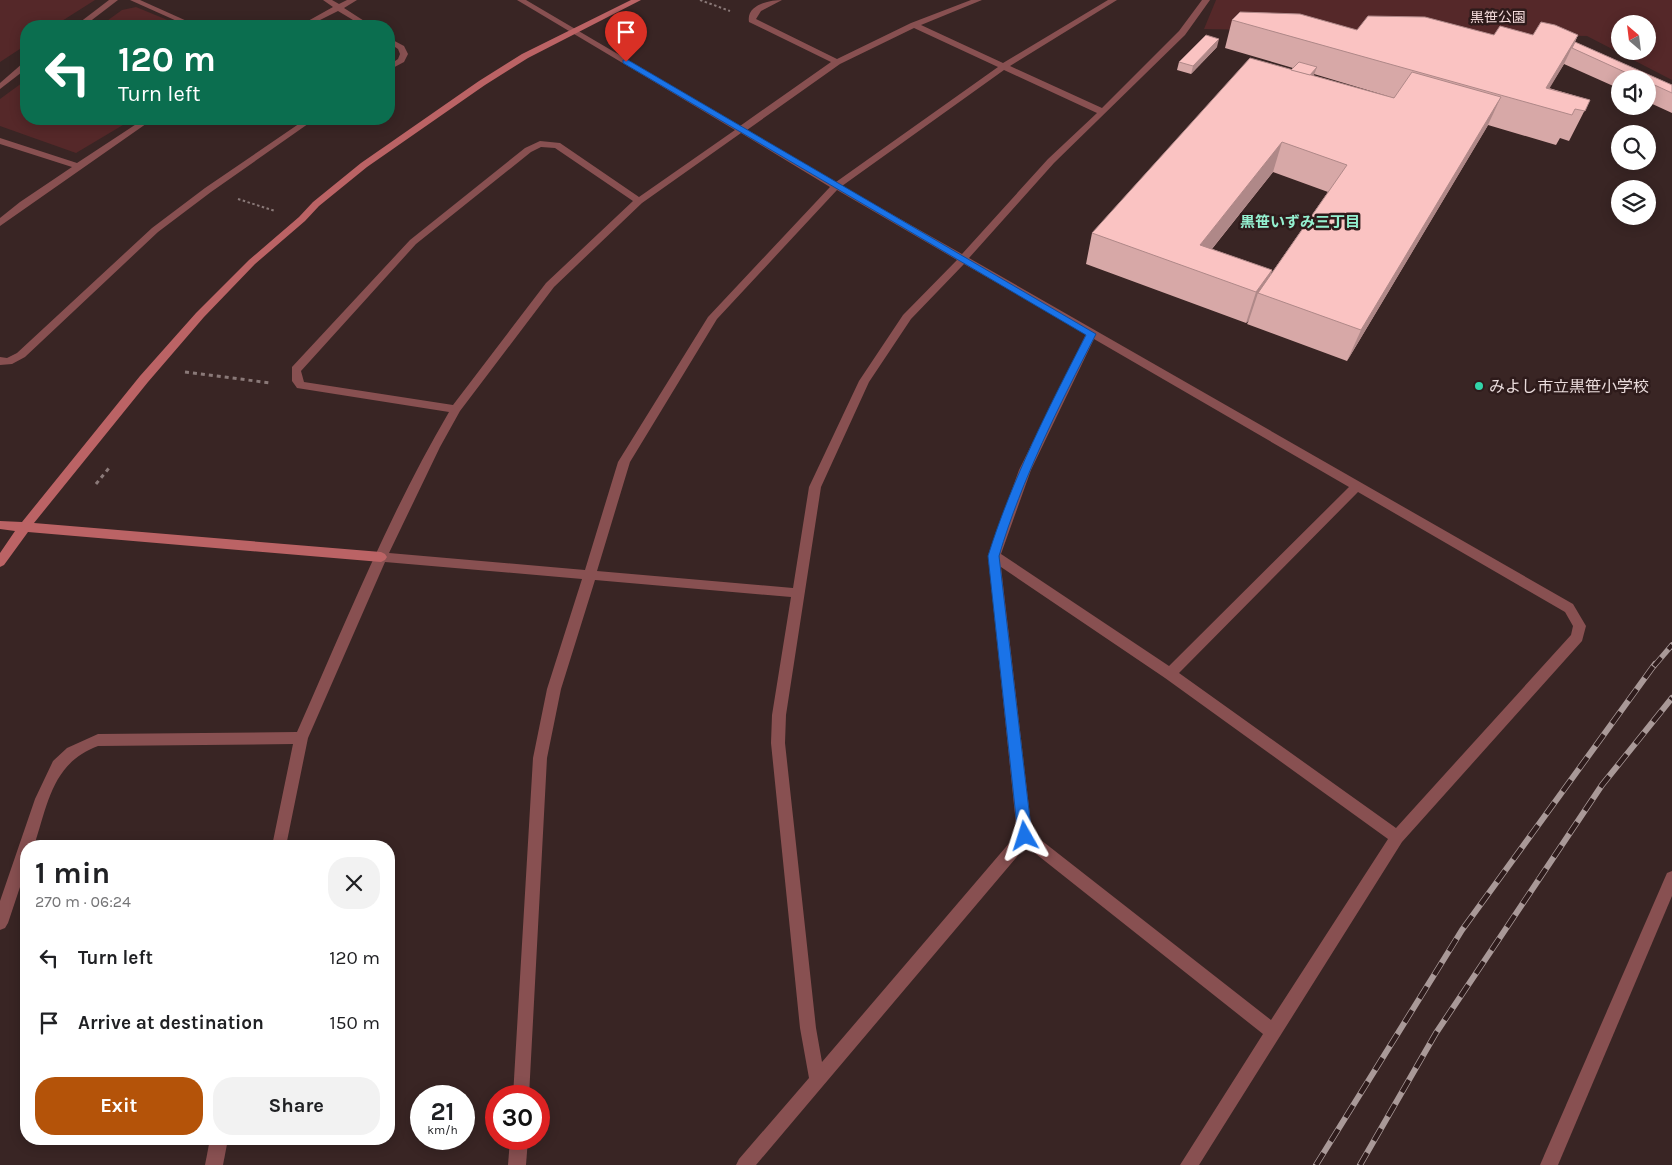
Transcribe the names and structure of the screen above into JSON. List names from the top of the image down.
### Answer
{
  "districts": ["黒笹いずみ三丁目"],
  "parks": ["黒笹公園"],
  "places": ["みよし市立黒笹小学校"],
  "north": "top left",
  "page": {
    "turn": ["120 m", "Turn left"],
    "heading": ["1 min", "270 m · 06:24"],
    "list": [
      {
        "name": "Turn left",
        "value": "120 m"
      },
      {
        "name": "Arrive at destination",
        "value": "150 m"
      }
    ],
    "buttons": ["Exit", "Share"],
    "speed": "21 km/h",
    "limit": "30"
  }
}
